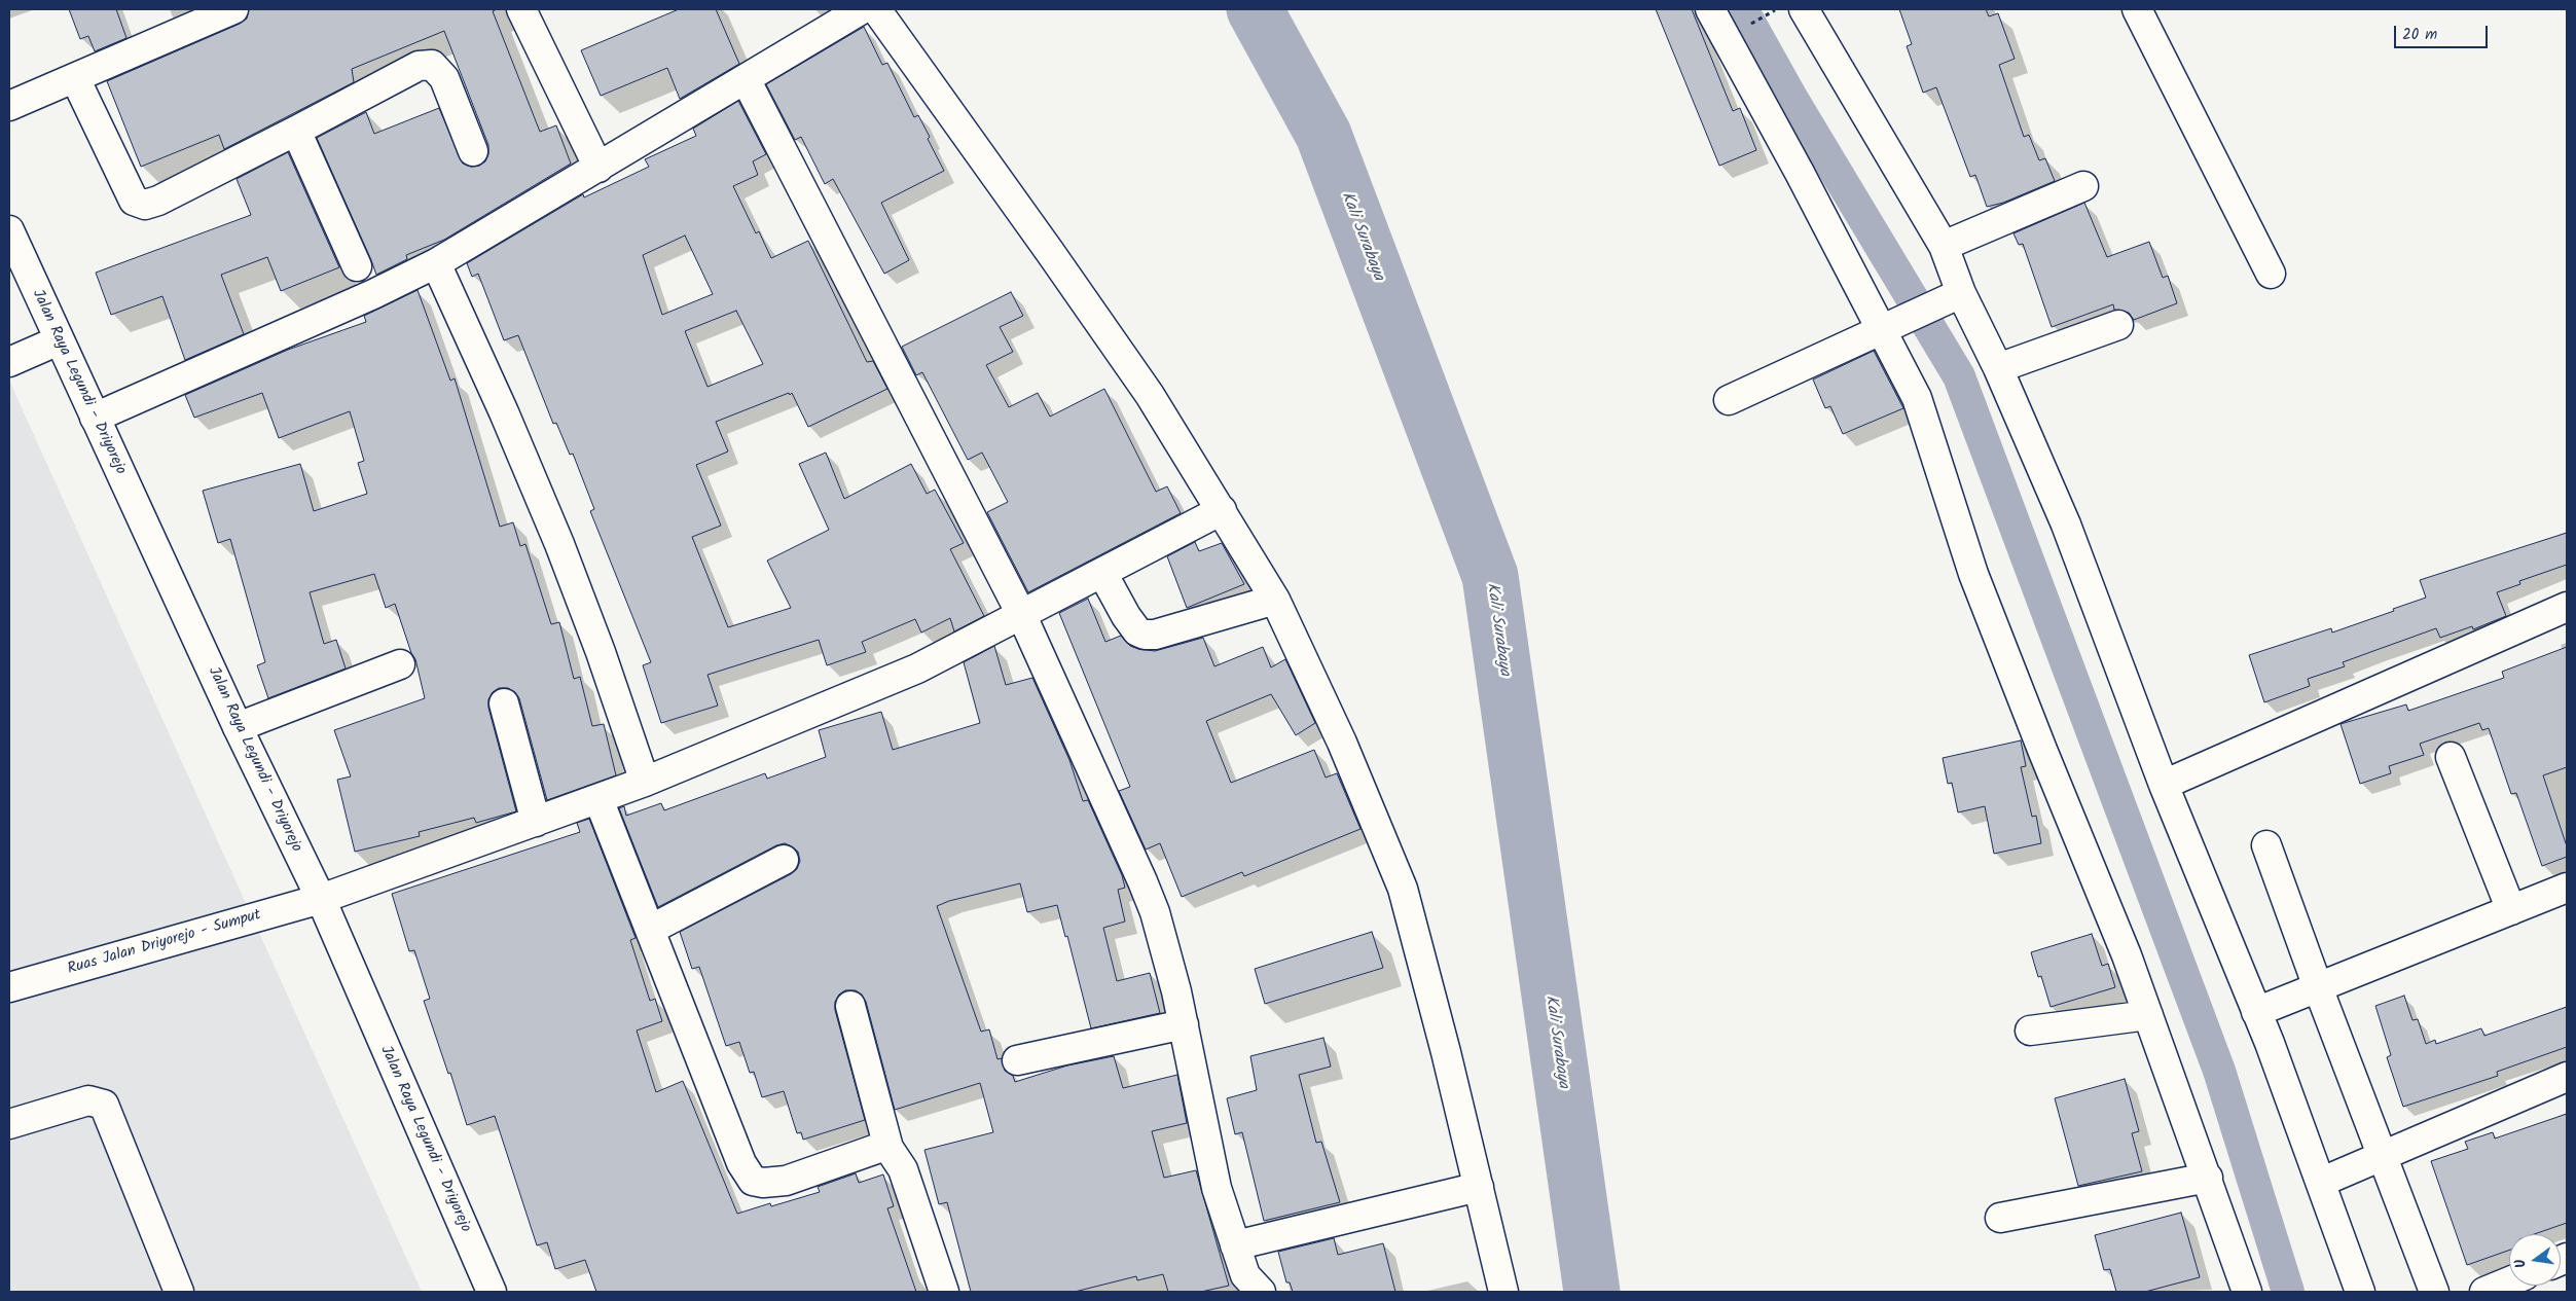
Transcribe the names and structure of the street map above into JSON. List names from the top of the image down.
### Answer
{
  "streets": {
    "street": ["Jalan Raya Legundi - Driyorejo", "Ruas Jalan Driyorejo - Sumput"]
  },
  "crossings": [
    ["Jalan Raya Legundi - Driyorejo", "Ruas Jalan Driyorejo - Sumput"]
  ],
  "water": ["Kali Surabaya"],
  "scale_bar": "20 m",
  "north": "left"
}
